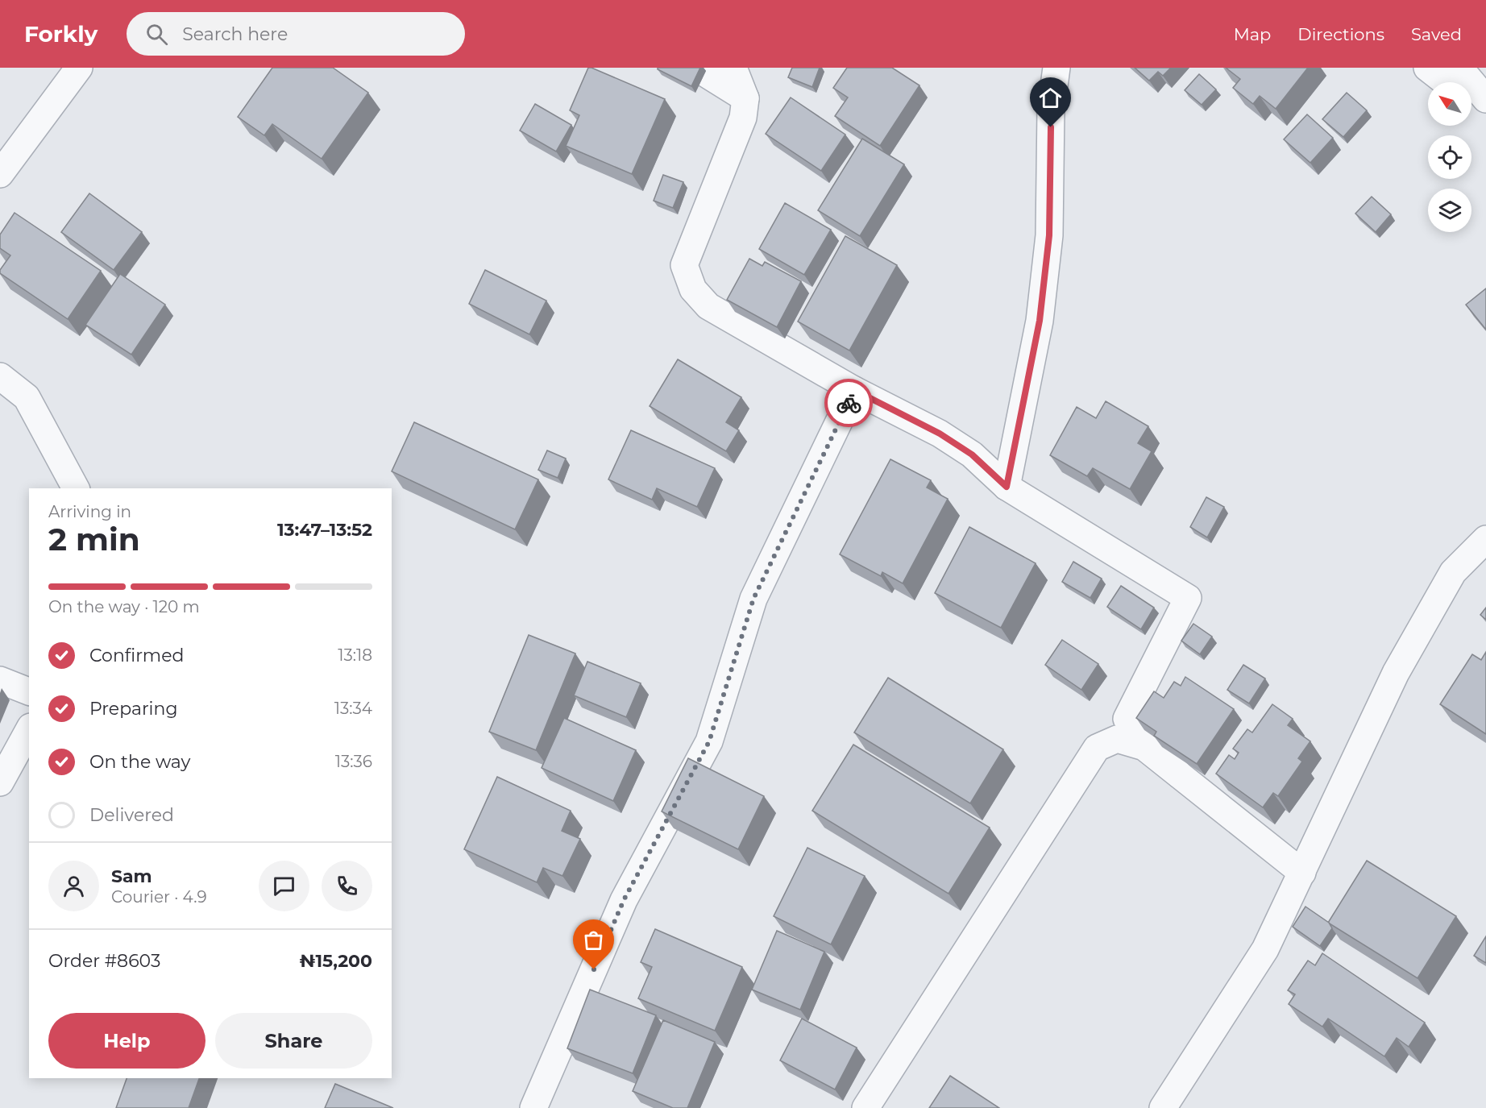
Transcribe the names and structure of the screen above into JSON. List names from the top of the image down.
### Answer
{
  "north": "top left",
  "page": {
    "header": "Forkly",
    "search": "Search here",
    "nav": ["Map", "Directions", "Saved"],
    "heading": ["2 min", "Arriving in", "13:47–13:52"],
    "panel": [
      "Sam",
      "Courier · 4.9",
      "Order #8603",
      "₦15,200"
    ],
    "bar": "On the way · 120 m",
    "list": [
      ["Confirmed", "13:18"],
      ["Preparing", "13:34"],
      ["On the way", "13:36"],
      "Delivered"
    ],
    "buttons": ["Help", "Share"]
  }
}
